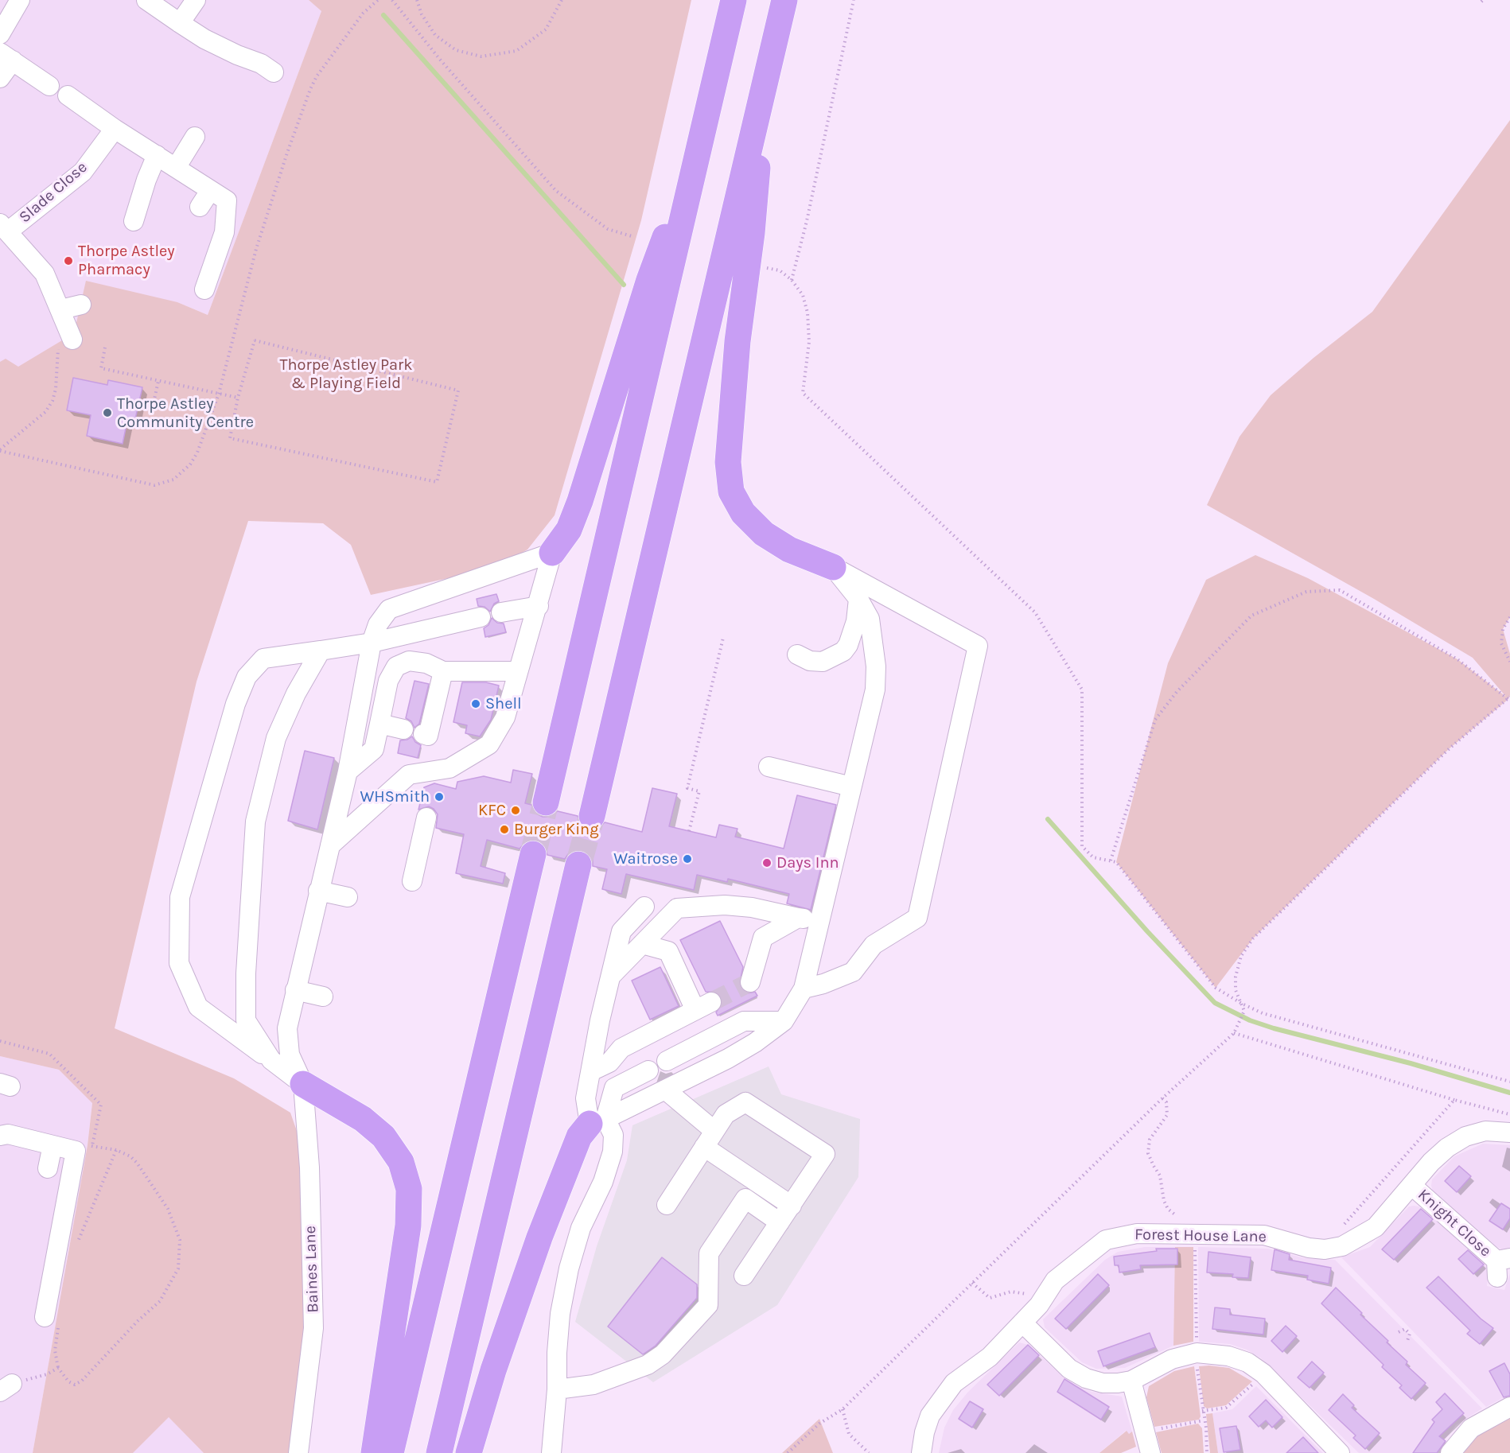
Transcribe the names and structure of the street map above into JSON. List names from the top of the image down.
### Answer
{
  "streets": {
    "street": [
      "Slade Close",
      "Knight Close",
      "Forest House Lane",
      "Baines Lane"
    ]
  },
  "crossings": [
    ["Knight Close", "Forest House Lane"]
  ],
  "parks": ["Thorpe Astley Park & Playing Field"],
  "places": [
    "Thorpe Astley Pharmacy",
    "Thorpe Astley Community Centre",
    "Shell",
    "WHSmith",
    "KFC",
    "Burger King",
    "Waitrose",
    "Days Inn"
  ]
}
